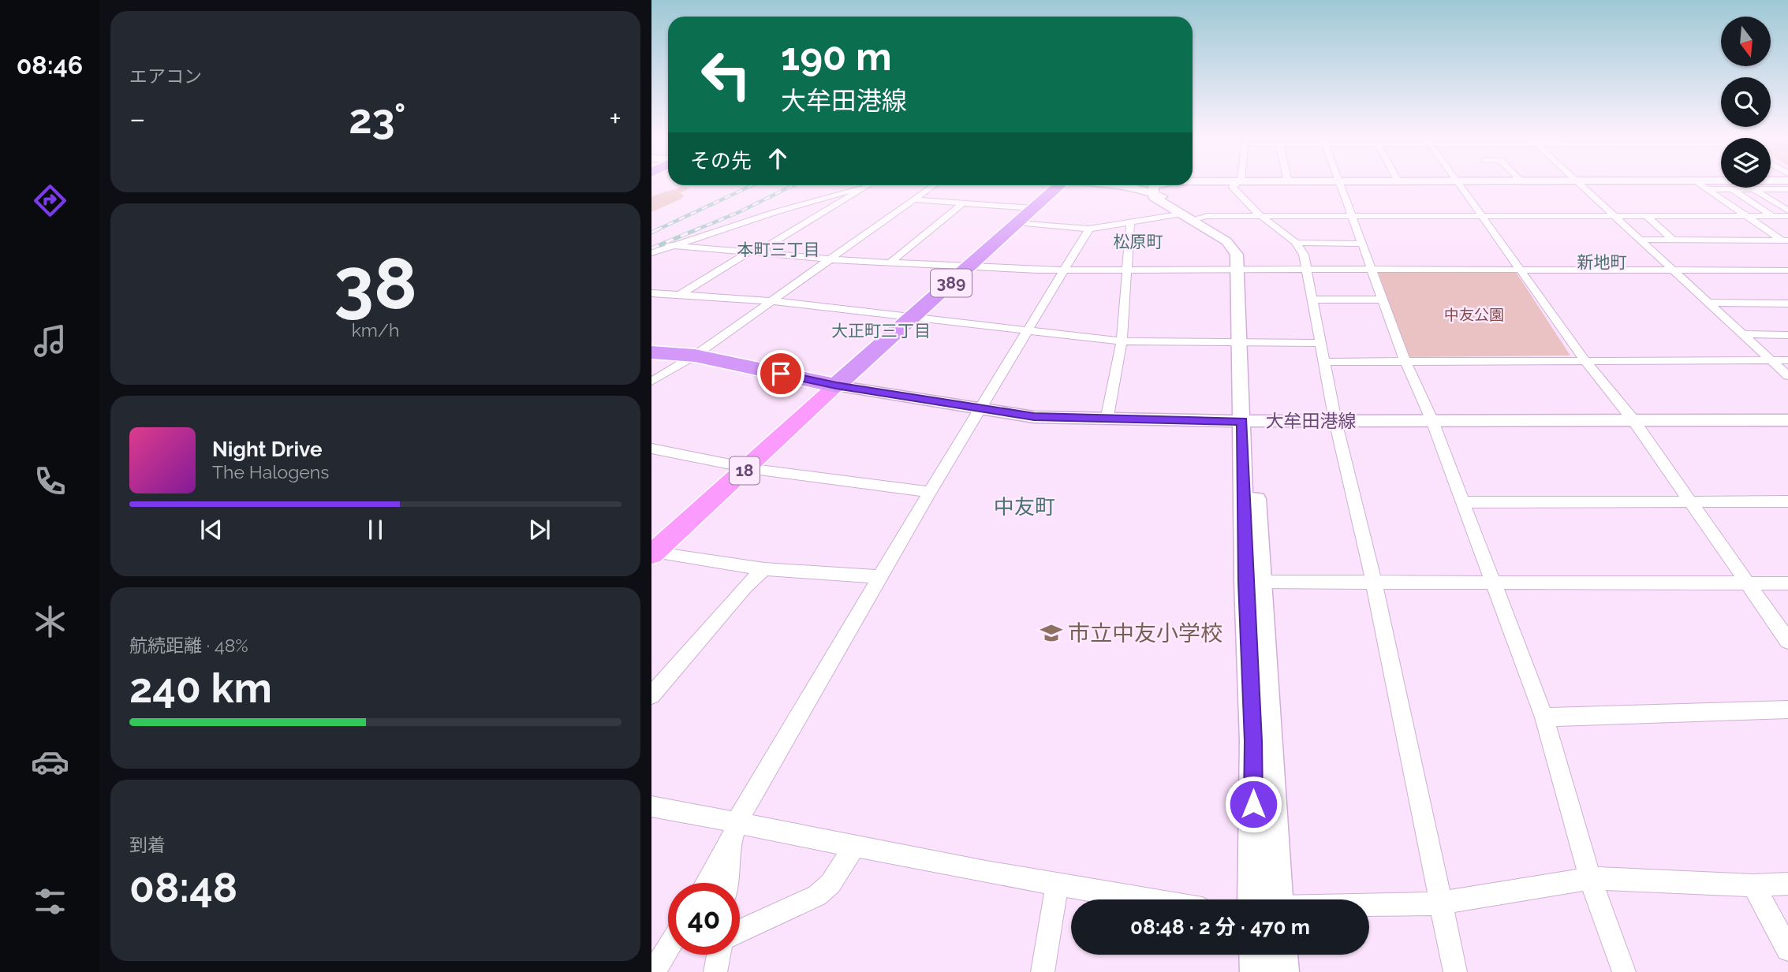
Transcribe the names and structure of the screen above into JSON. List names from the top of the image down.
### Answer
{
  "streets": {
    "highway": ["389"],
    "main road": ["18"],
    "street": ["大牟田港線"]
  },
  "crossings": [
    ["389", "大牟田港線"],
    ["389", "18"],
    ["大牟田港線", "18"]
  ],
  "districts": [
    "松原町",
    "本町三丁目",
    "新地町",
    "大正町三丁目",
    "中友町"
  ],
  "parks": ["中友公園"],
  "places": {
    "school or university": ["市立中友小学校"]
  },
  "north": "bottom",
  "page": {
    "tabs": "08:46",
    "tile": [
      "エアコン",
      ["38", "km/h"],
      ["航続距離 · 48%", "240 km"],
      ["到着", "08:48"]
    ],
    "turn": ["190 m", "大牟田港線"],
    "heat": ["−", "23°", "+"],
    "then": "その先",
    "song": ["Night Drive", "The Halogens"],
    "limit": "40",
    "trip": "08:48 · 2 分 · 470 m"
  }
}
